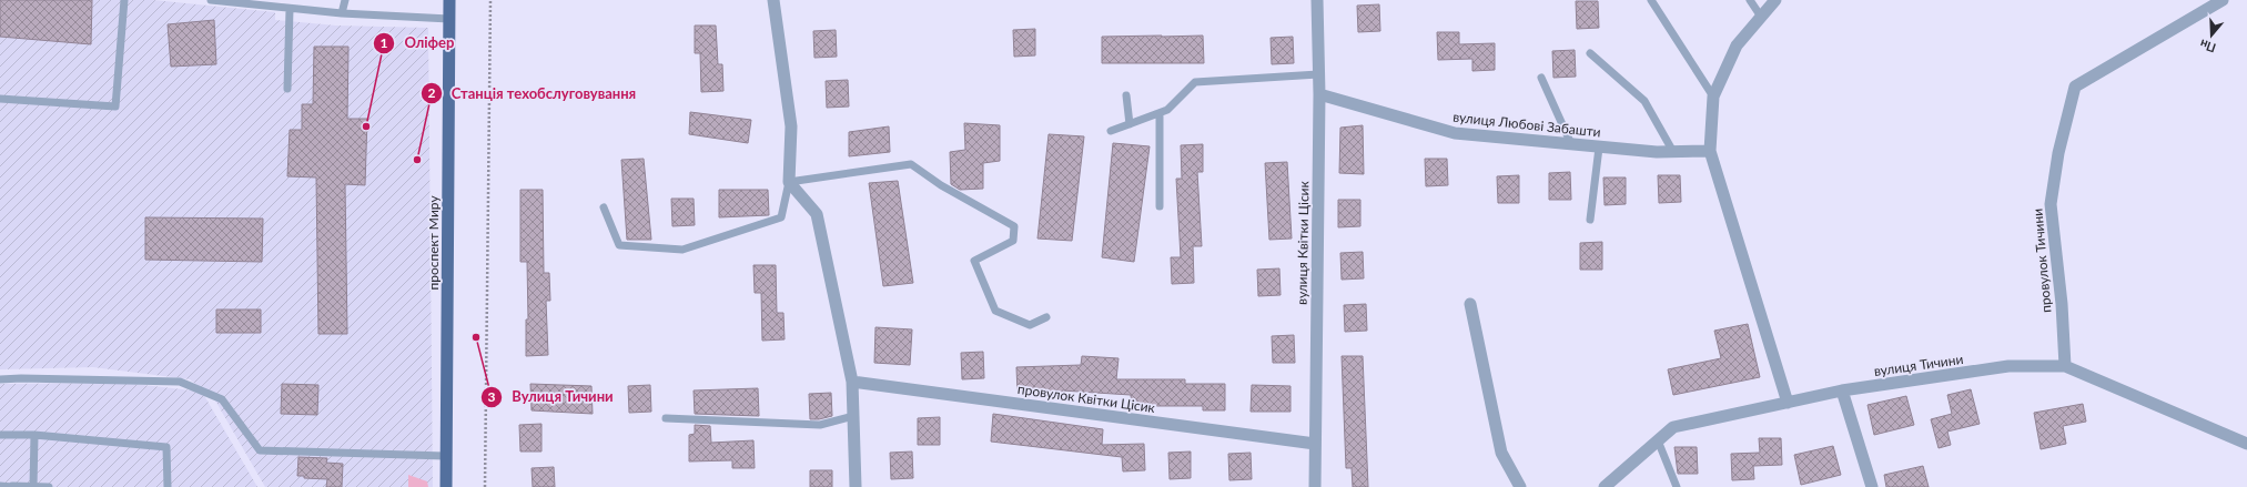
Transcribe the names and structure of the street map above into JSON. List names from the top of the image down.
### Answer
{
  "streets": {
    "main road": ["проспект Миру"],
    "street": [
      "вулиця Любові Забашти",
      "вулиця Квітки Цісик",
      "провулок Тичини",
      "вулиця Тичини",
      "провулок Квітки Цісик"
    ]
  },
  "crossings": [
    ["вулиця Любові Забашти", "вулиця Квітки Цісик"],
    ["вулиця Квітки Цісик", "провулок Квітки Цісик"],
    ["провулок Тичини", "вулиця Тичини"]
  ],
  "places": ["Оліфер", "Станція техобслуговування", "Вулиця Тичини"],
  "north": "bottom"
}
